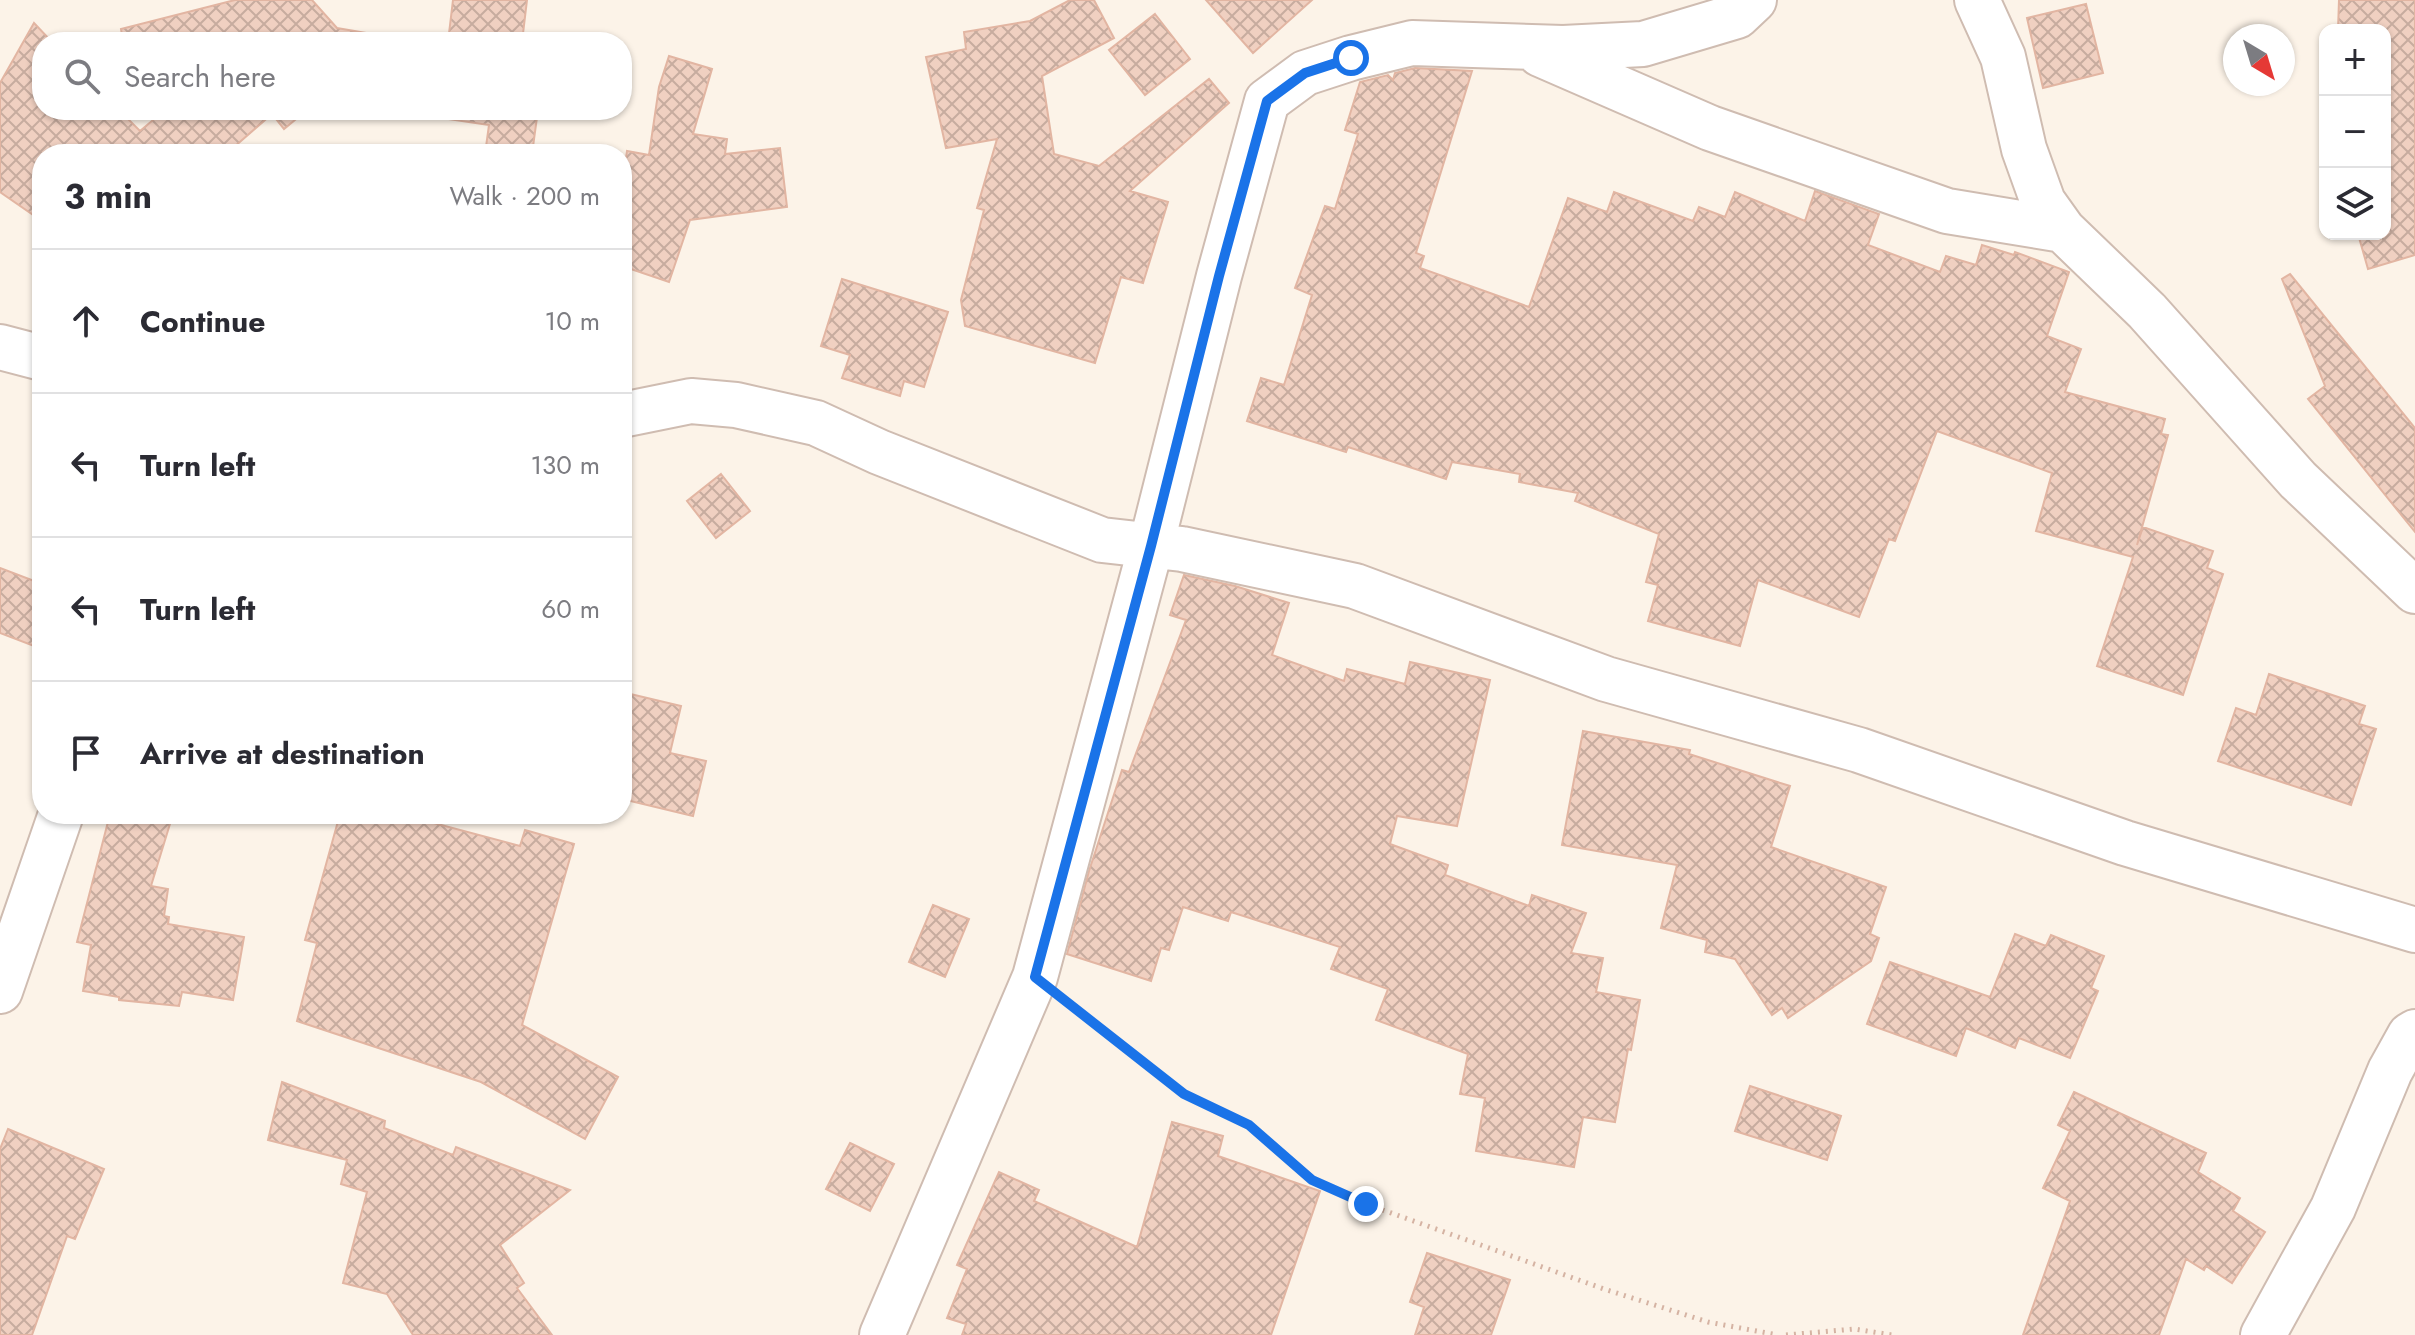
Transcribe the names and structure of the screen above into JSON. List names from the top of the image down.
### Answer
{
  "north": "bottom right",
  "page": {
    "map_buttons": ["+", "−"],
    "search": "Search here",
    "heading": ["3 min", "Walk · 200 m"],
    "list": [
      ["Continue", "10 m"],
      ["Turn left", "130 m"],
      ["Turn left", "60 m"],
      "Arrive at destination"
    ]
  }
}
